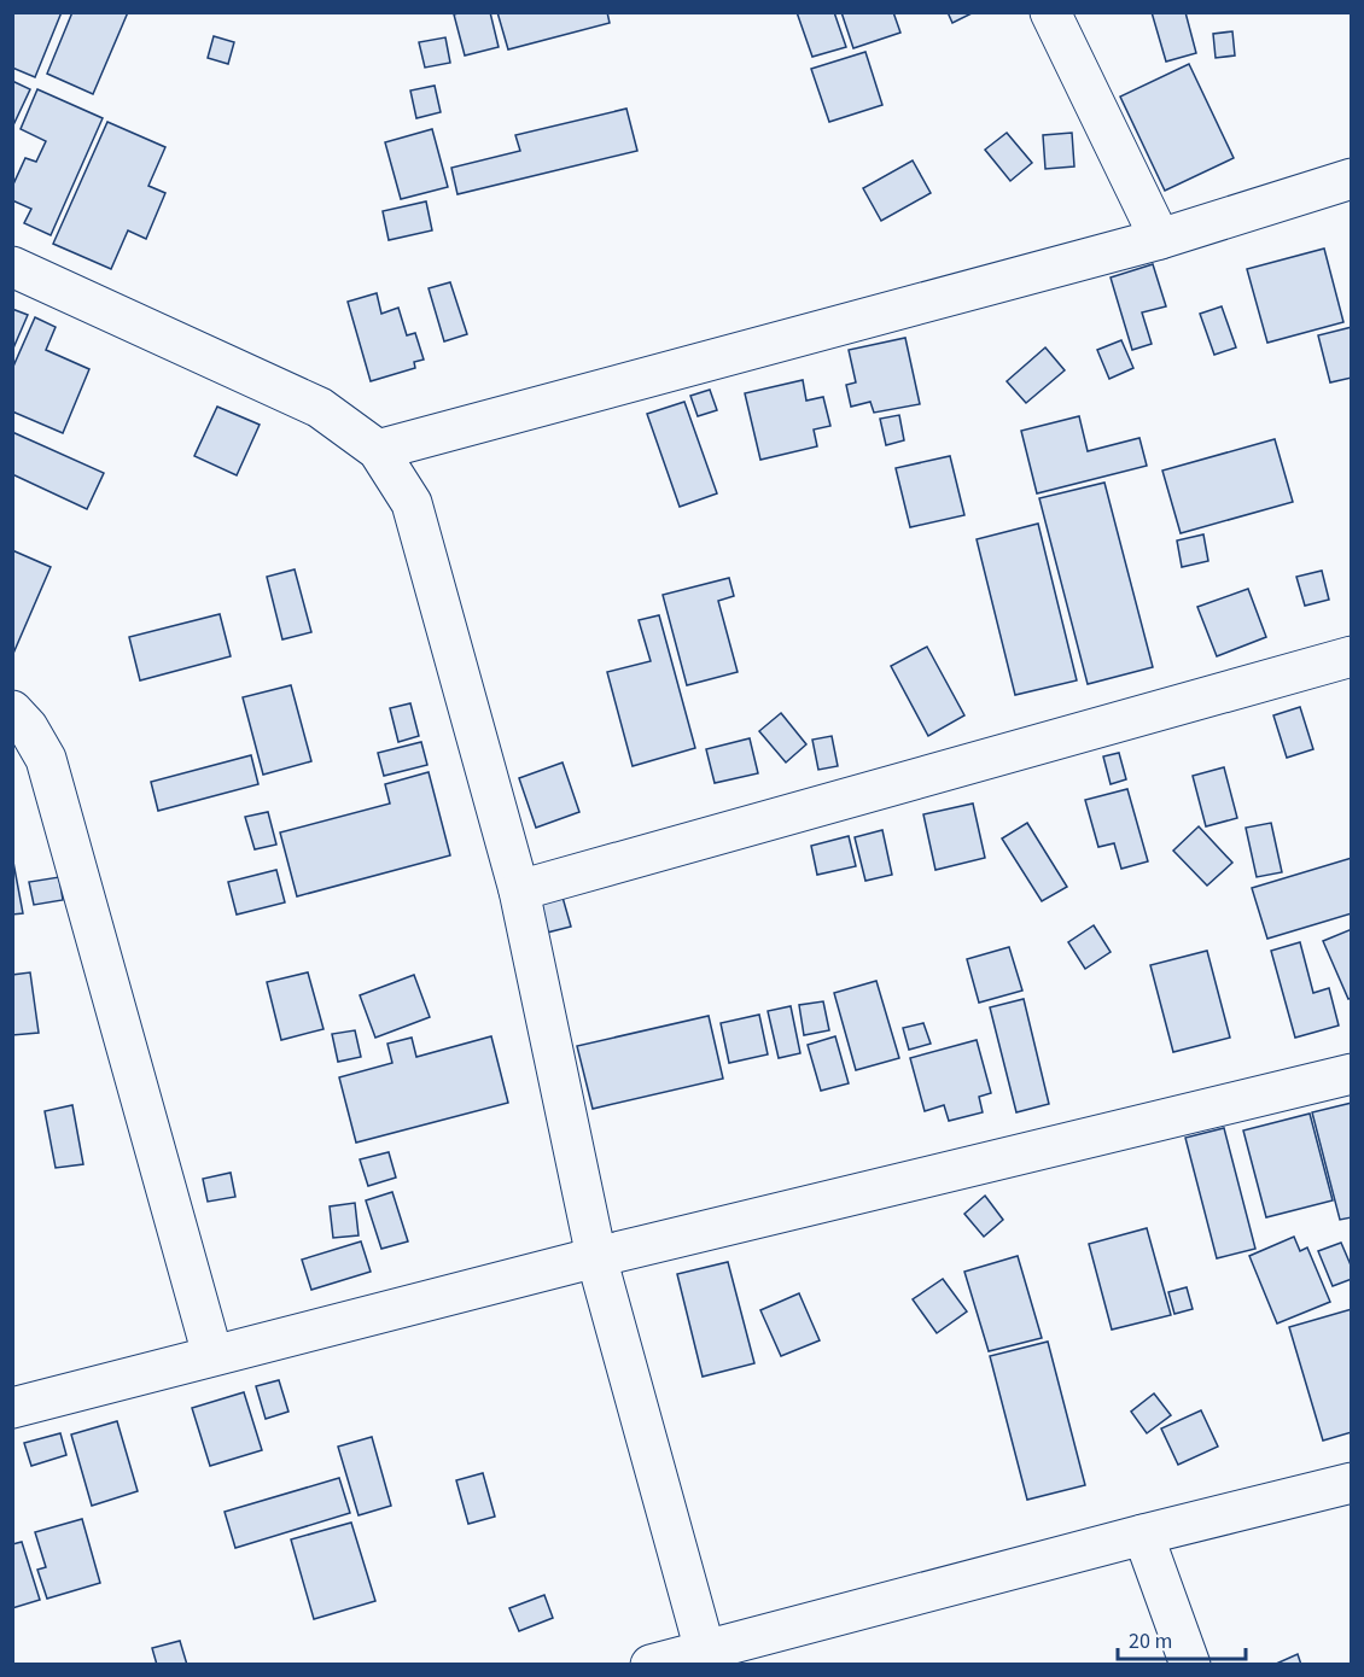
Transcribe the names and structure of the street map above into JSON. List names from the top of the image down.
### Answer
{
  "scale_bar": "20 m"
}
